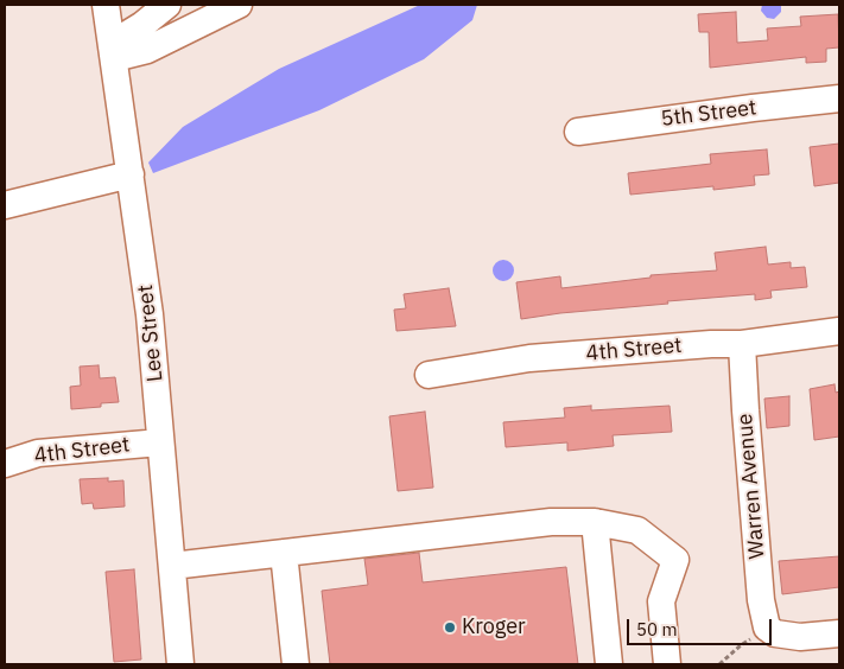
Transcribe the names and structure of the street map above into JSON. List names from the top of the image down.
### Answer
{
  "streets": {
    "street": [
      "5th Street",
      "Lee Street",
      "4th Street",
      "Warren Avenue"
    ]
  },
  "crossings": [
    ["Lee Street", "4th Street"],
    ["4th Street", "Warren Avenue"]
  ],
  "places": ["Kroger"],
  "scale_bar": "50 m"
}
